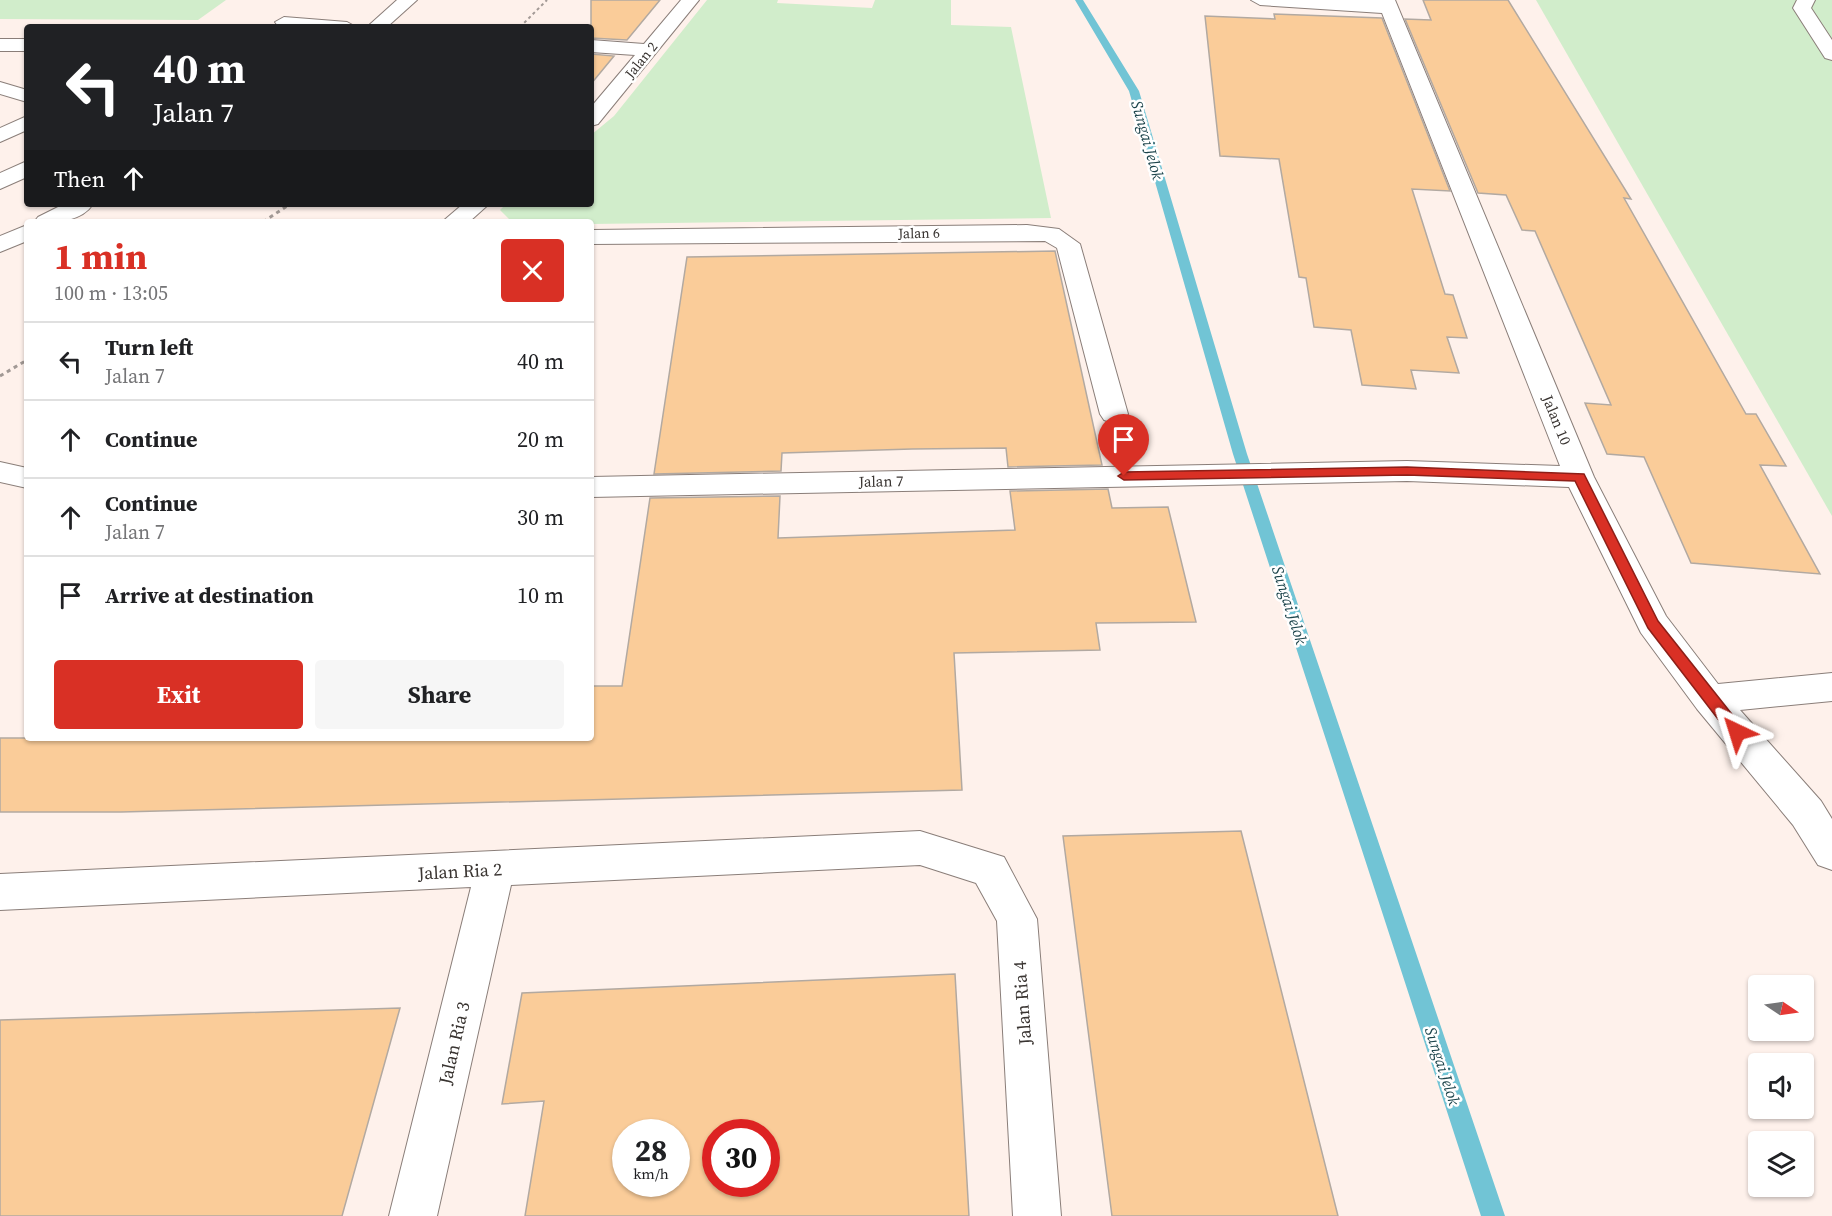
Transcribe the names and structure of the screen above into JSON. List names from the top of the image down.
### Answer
{
  "streets": {
    "street": [
      "Jalan 2",
      "Jalan 6",
      "Jalan 10",
      "Jalan 7",
      "Jalan Ria 2",
      "Jalan Ria 4",
      "Jalan Ria 3"
    ]
  },
  "crossings": [
    ["Jalan 10", "Jalan 7"],
    ["Jalan Ria 2", "Jalan Ria 4"],
    ["Jalan Ria 2", "Jalan Ria 3"]
  ],
  "water": ["Sungai Jelok"],
  "north": "right",
  "page": {
    "turn": ["40 m", "Jalan 7"],
    "then": "Then",
    "heading": ["1 min", "100 m · 13:05"],
    "list": [
      {
        "name": "Turn left",
        "note": "Jalan 7",
        "value": "40 m"
      },
      {
        "name": "Continue",
        "value": "20 m"
      },
      {
        "name": "Continue",
        "note": "Jalan 7",
        "value": "30 m"
      },
      {
        "name": "Arrive at destination",
        "value": "10 m"
      }
    ],
    "buttons": ["Exit", "Share"],
    "speed": "28 km/h",
    "limit": "30"
  }
}
